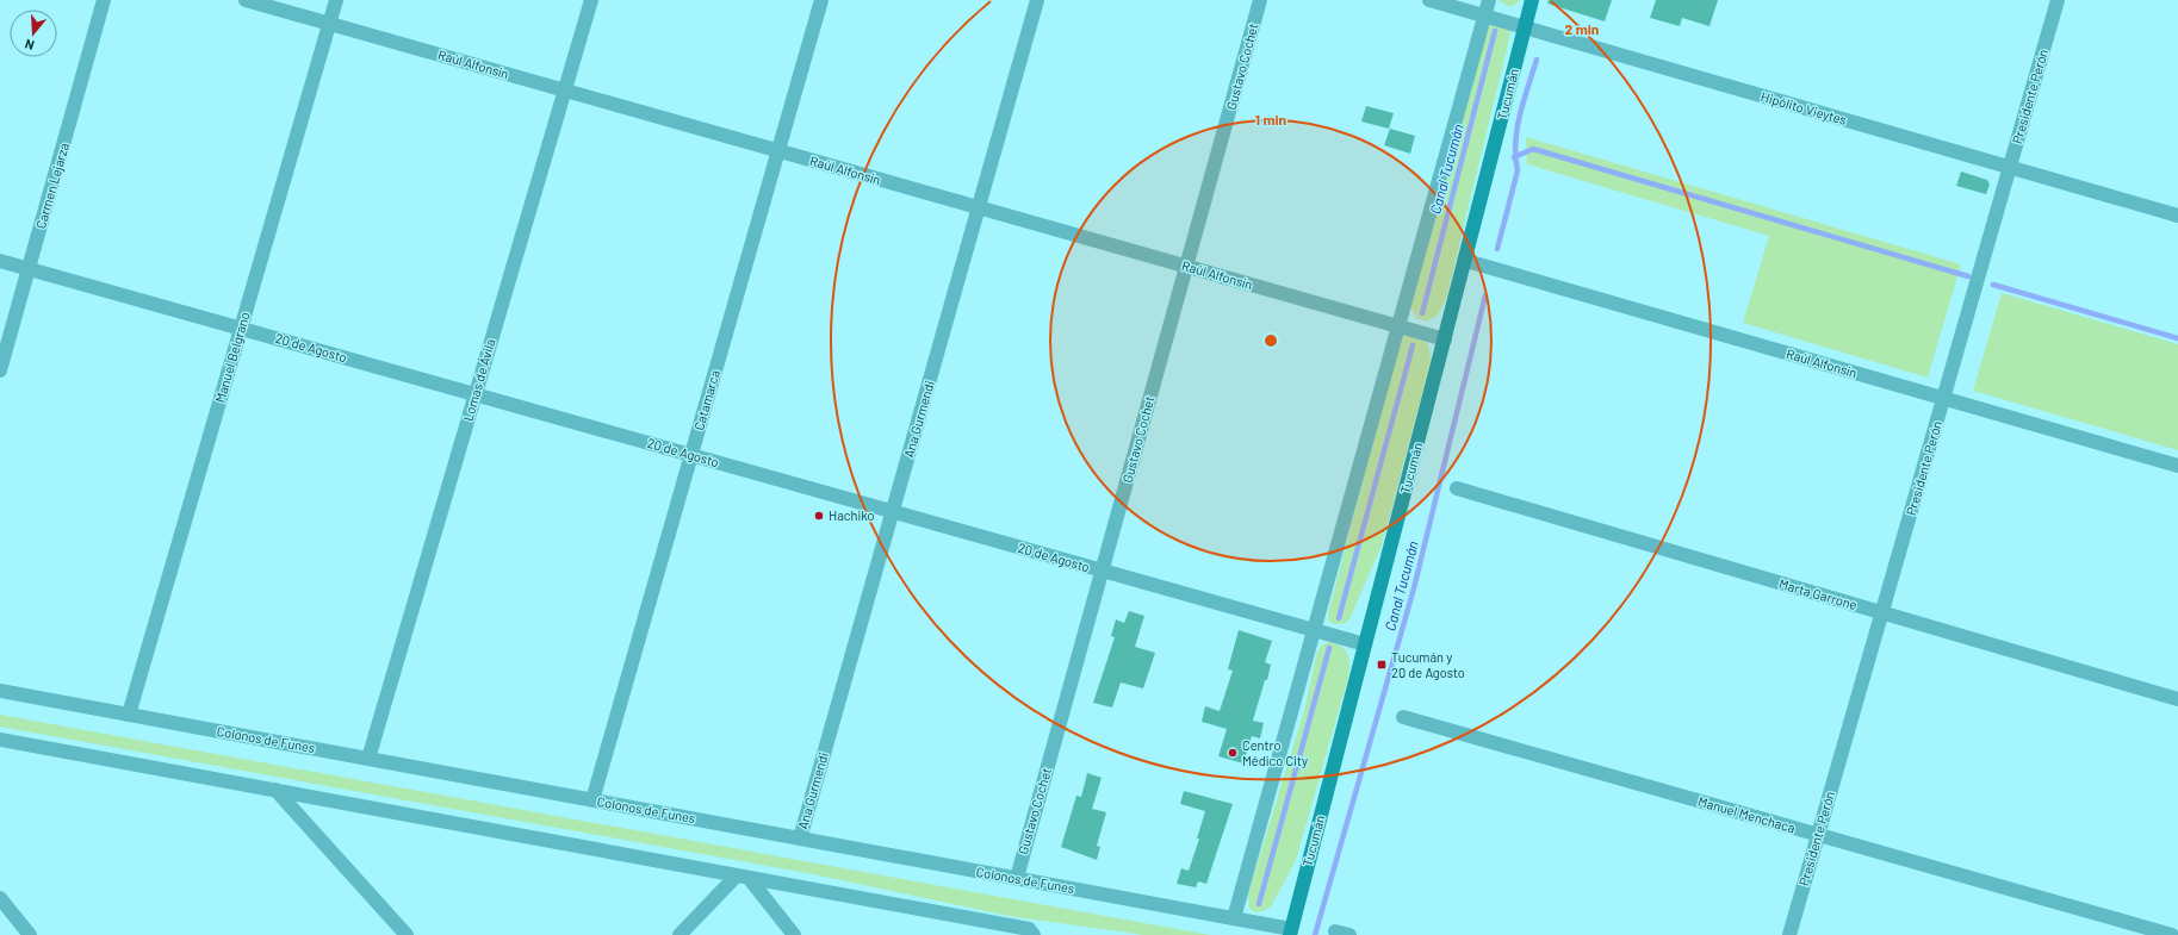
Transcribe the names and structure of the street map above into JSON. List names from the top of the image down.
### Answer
{
  "streets": {
    "main road": ["Tucumán"],
    "street": [
      "Raúl Alfonsín",
      "Gustavo Cochet",
      "Presidente Perón",
      "Hipólito Vieytes",
      "Carmen Lejarza",
      "20 de Agosto",
      "Manuel Belgrano",
      "Lomas de Ávila",
      "Catamarca",
      "Ana Gurmendi",
      "Marta Garrone",
      "Colonos de Funes",
      "Manuel Menchaca"
    ]
  },
  "crossings": [
    ["Raúl Alfonsín", "Gustavo Cochet"],
    ["Raúl Alfonsín", "Tucumán"],
    ["Raúl Alfonsín", "Presidente Perón"],
    ["Raúl Alfonsín", "Manuel Belgrano"],
    ["Raúl Alfonsín", "Lomas de Ávila"],
    ["Raúl Alfonsín", "Catamarca"],
    ["Raúl Alfonsín", "Ana Gurmendi"],
    ["Gustavo Cochet", "20 de Agosto"],
    ["Gustavo Cochet", "Colonos de Funes"],
    ["Tucumán", "Hipólito Vieytes"],
    ["Tucumán", "20 de Agosto"],
    ["Tucumán", "Colonos de Funes"],
    ["Presidente Perón", "Hipólito Vieytes"],
    ["Presidente Perón", "Marta Garrone"],
    ["Presidente Perón", "Manuel Menchaca"],
    ["Carmen Lejarza", "20 de Agosto"],
    ["20 de Agosto", "Manuel Belgrano"],
    ["20 de Agosto", "Lomas de Ávila"],
    ["20 de Agosto", "Catamarca"],
    ["20 de Agosto", "Ana Gurmendi"],
    ["Manuel Belgrano", "Colonos de Funes"],
    ["Lomas de Ávila", "Colonos de Funes"],
    ["Catamarca", "Colonos de Funes"],
    ["Ana Gurmendi", "Colonos de Funes"]
  ],
  "water": ["Canal Tucumán"],
  "places": {
    "other": ["Hachiko", "Centro Médico City"],
    "transit": ["Tucumán y 20 de Agosto"]
  },
  "north": "bottom",
  "rings": ["2 min", "1 min"]
}
